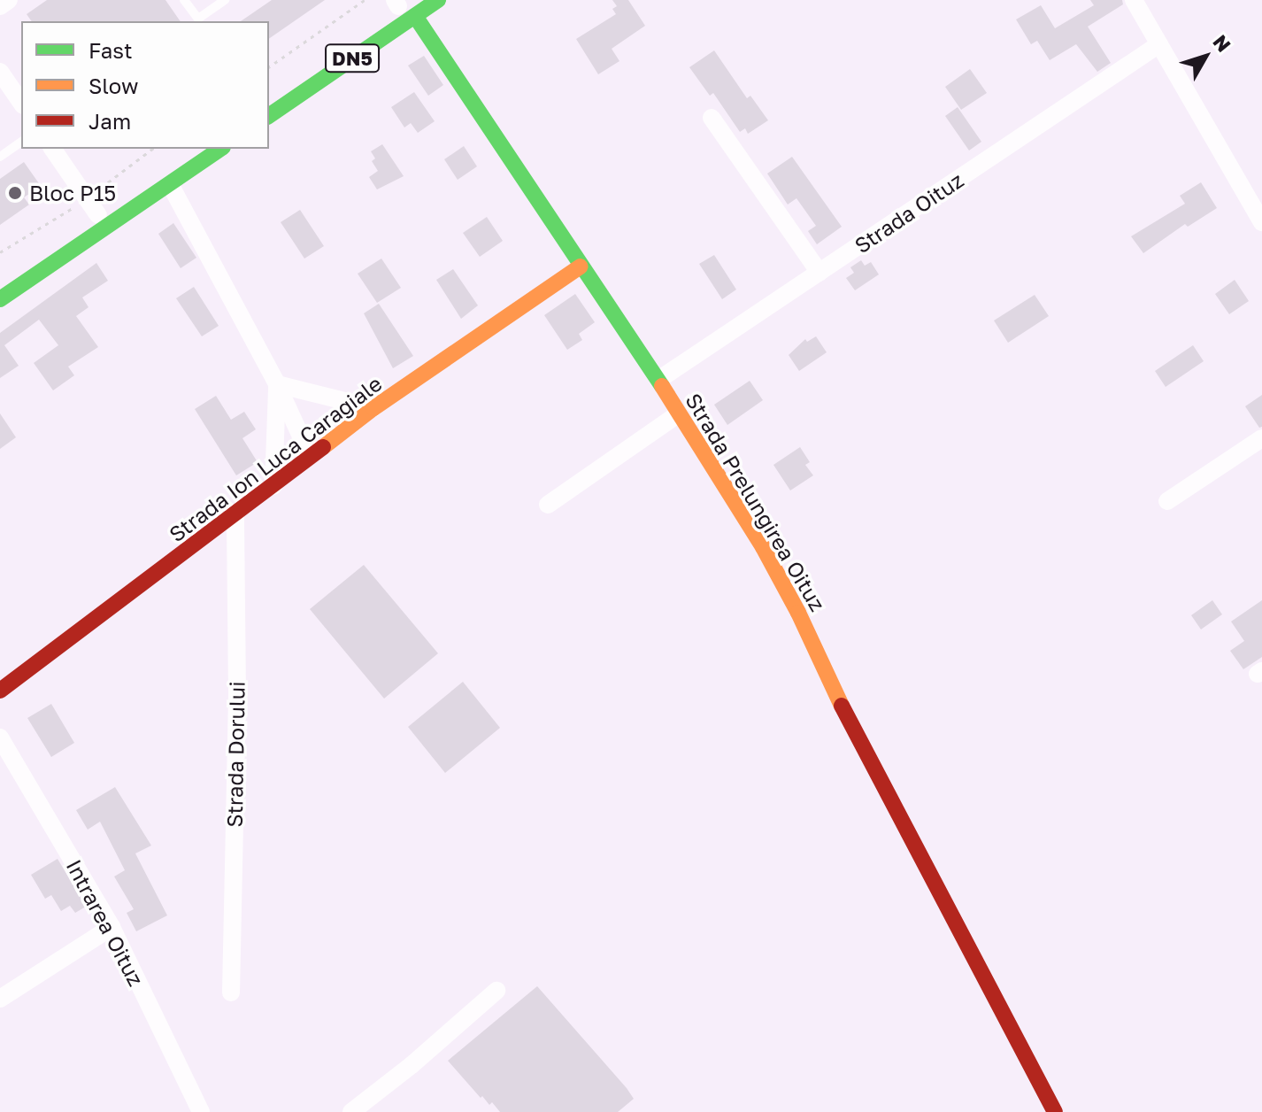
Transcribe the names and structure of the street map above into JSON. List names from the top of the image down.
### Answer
{
  "streets": {
    "main road": ["DN5", "Strada Ion Luca Caragiale", "Strada Prelungirea Oituz"],
    "street": ["Strada Oituz", "Strada Dorului", "Intrarea Oituz"]
  },
  "crossings": [
    ["DN5", "Strada Prelungirea Oituz"],
    ["Strada Oituz", "Strada Prelungirea Oituz"],
    ["Strada Ion Luca Caragiale", "Strada Prelungirea Oituz"],
    ["Strada Ion Luca Caragiale", "Strada Dorului"]
  ],
  "places": ["Bloc P15"],
  "legend": ["Fast", "Slow", "Jam"],
  "north": "top right"
}
